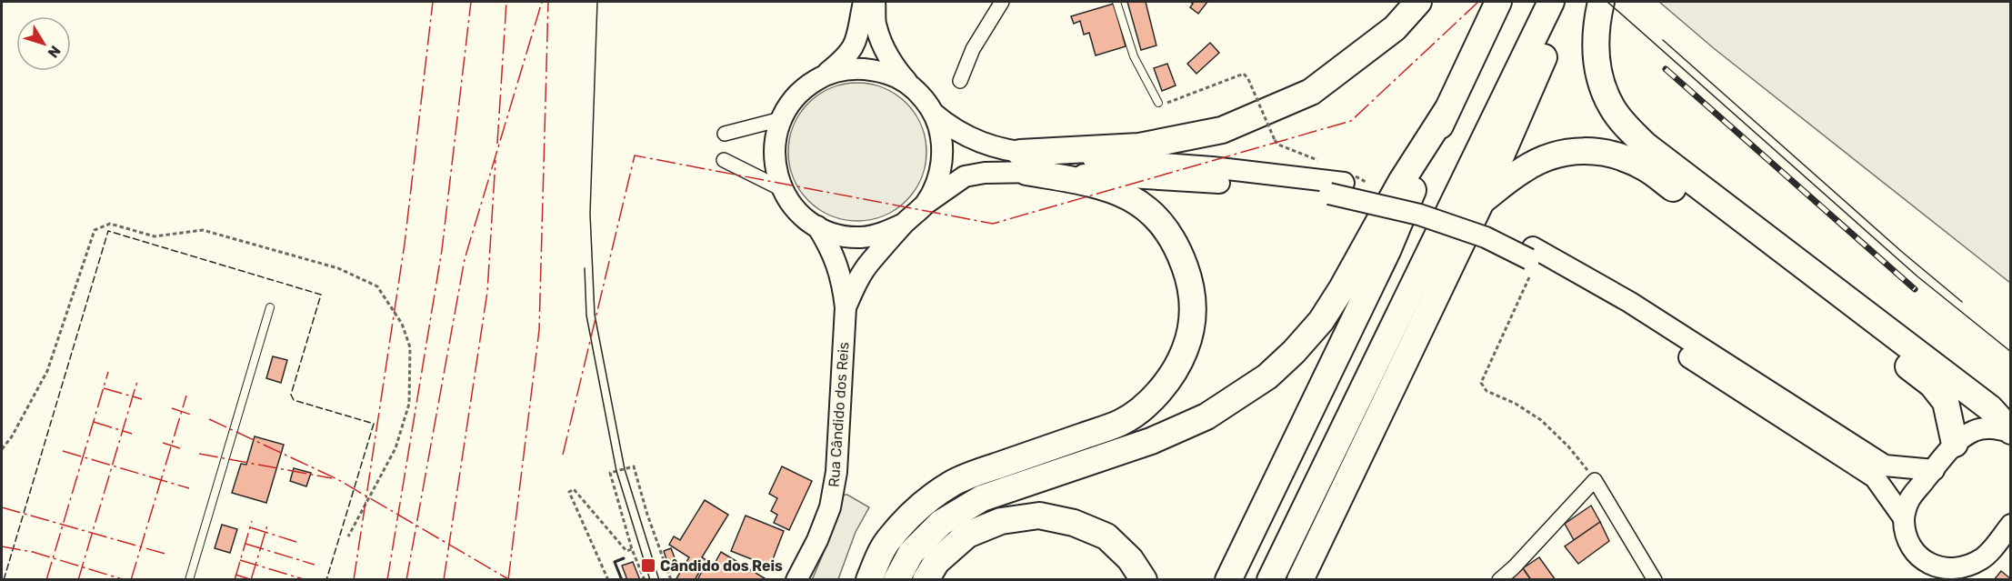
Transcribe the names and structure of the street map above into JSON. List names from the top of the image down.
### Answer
{
  "streets": {
    "main road": ["Rua Cândido dos Reis"]
  },
  "places": {
    "transit": ["Cândido dos Reis"]
  },
  "north": "bottom right"
}
